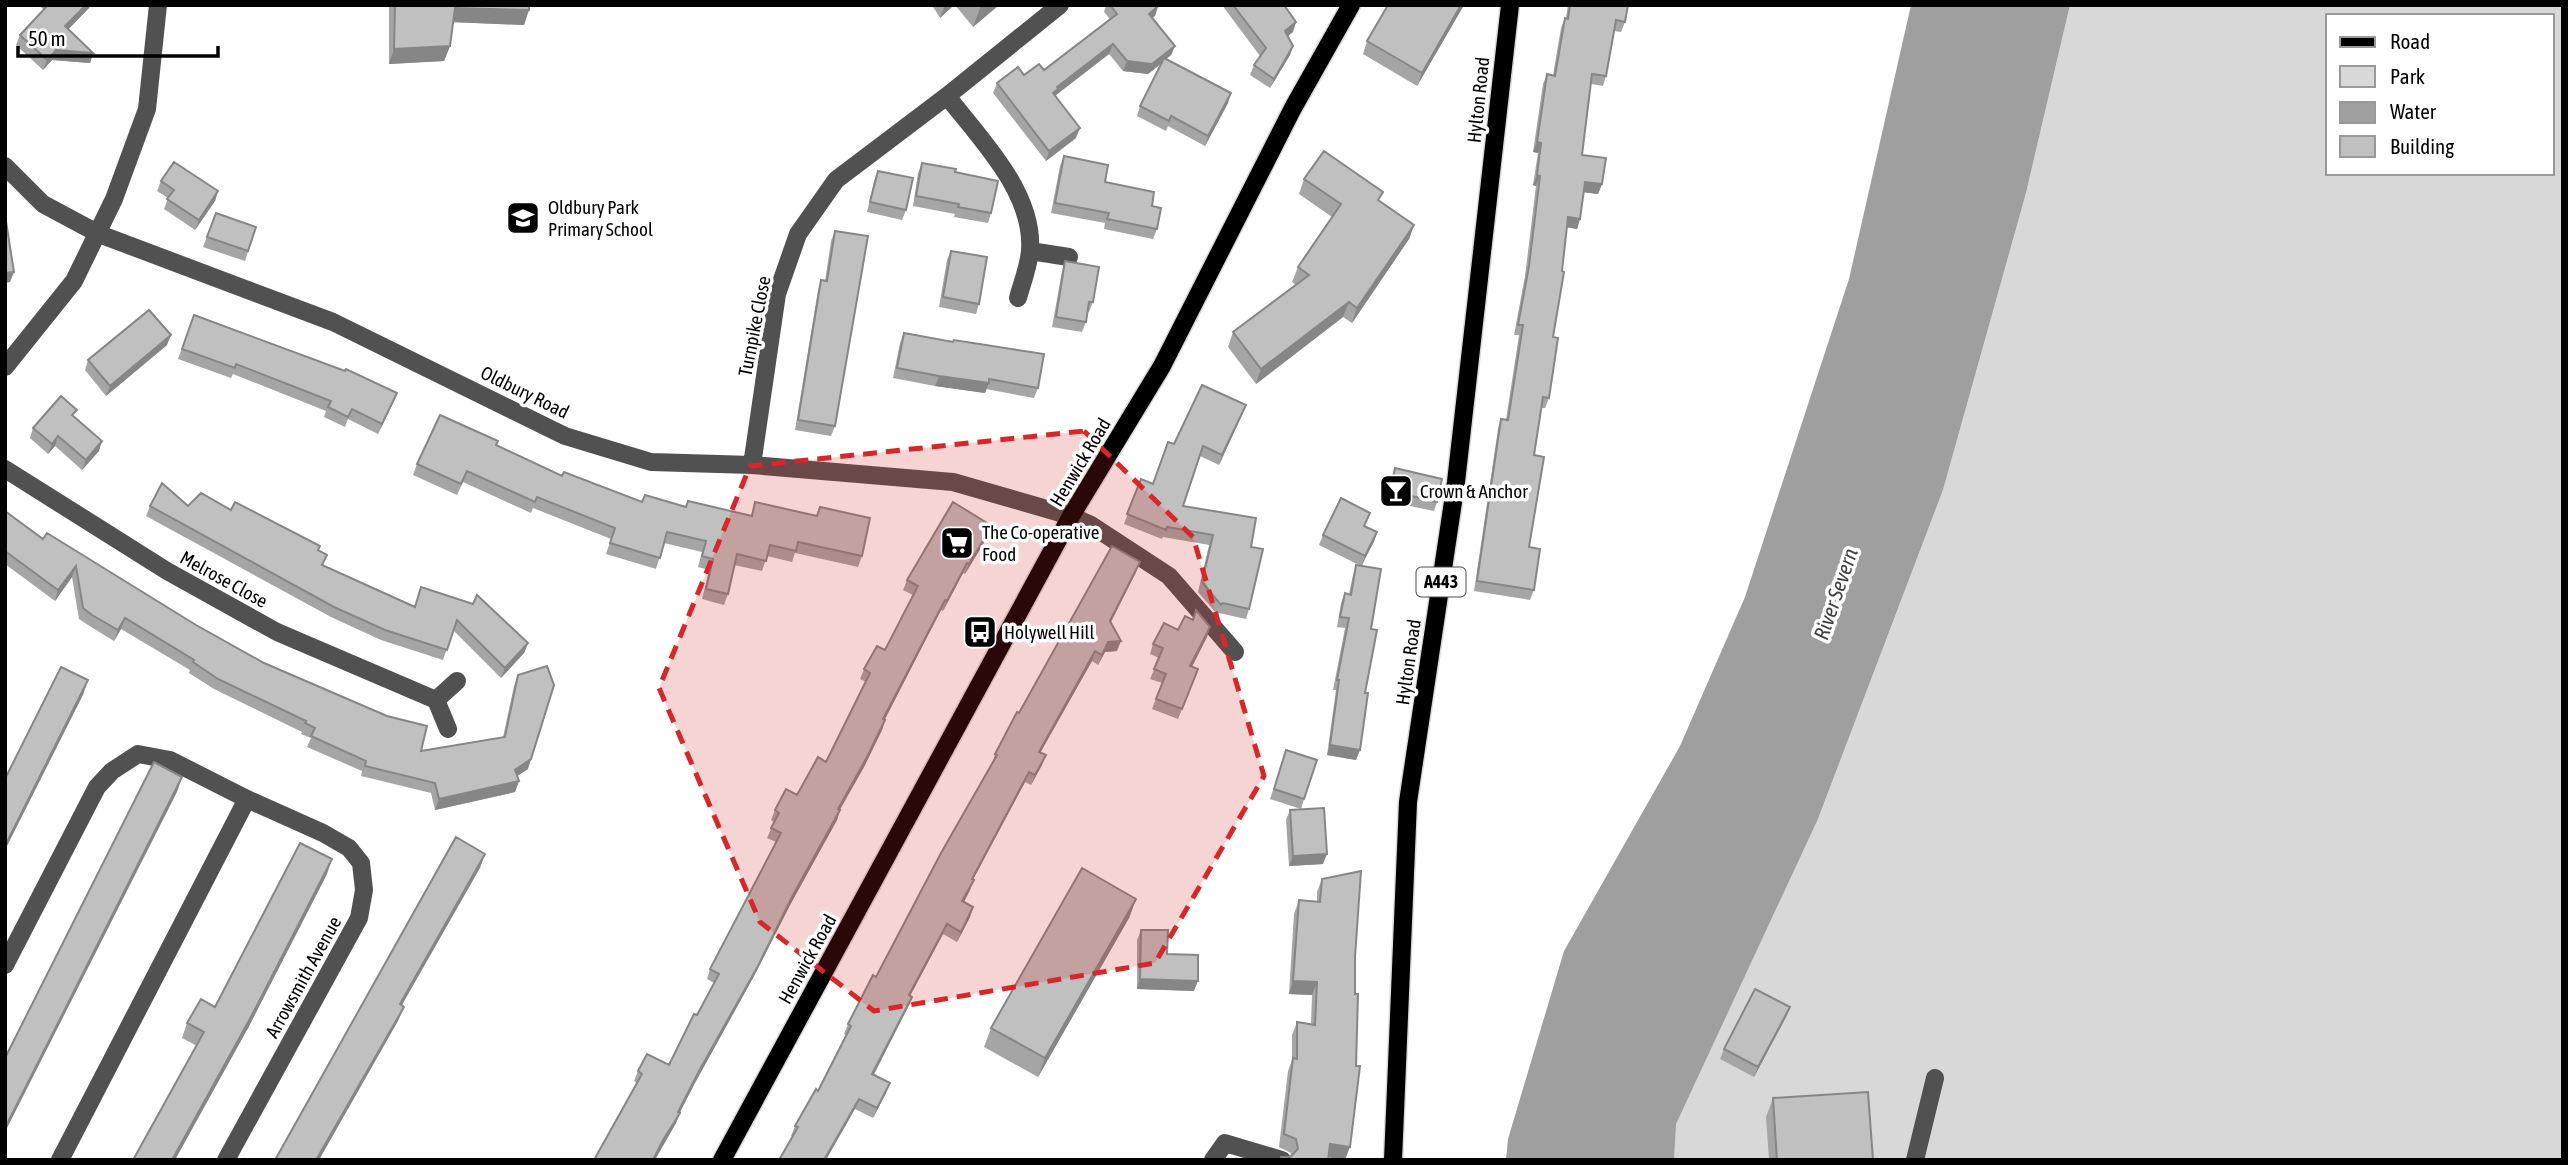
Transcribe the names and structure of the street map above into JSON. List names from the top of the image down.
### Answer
{
  "streets": {
    "main road": ["Hylton Road", "Henwick Road", "A443"],
    "street": [
      "Turnpike Close",
      "Oldbury Road",
      "Melrose Close",
      "Arrowsmith Avenue"
    ]
  },
  "crossings": [
    ["Turnpike Close", "Oldbury Road"],
    ["Oldbury Road", "Henwick Road"]
  ],
  "water": ["River Severn"],
  "places": {
    "school or university": ["Oldbury Park Primary School"],
    "bar": ["Crown & Anchor"],
    "supermarket": ["The Co-operative Food"],
    "bus stop": ["Holywell Hill"]
  },
  "legend": [
    "Road",
    "Park",
    "Water",
    "Building"
  ],
  "scale_bar": "50 m"
}
